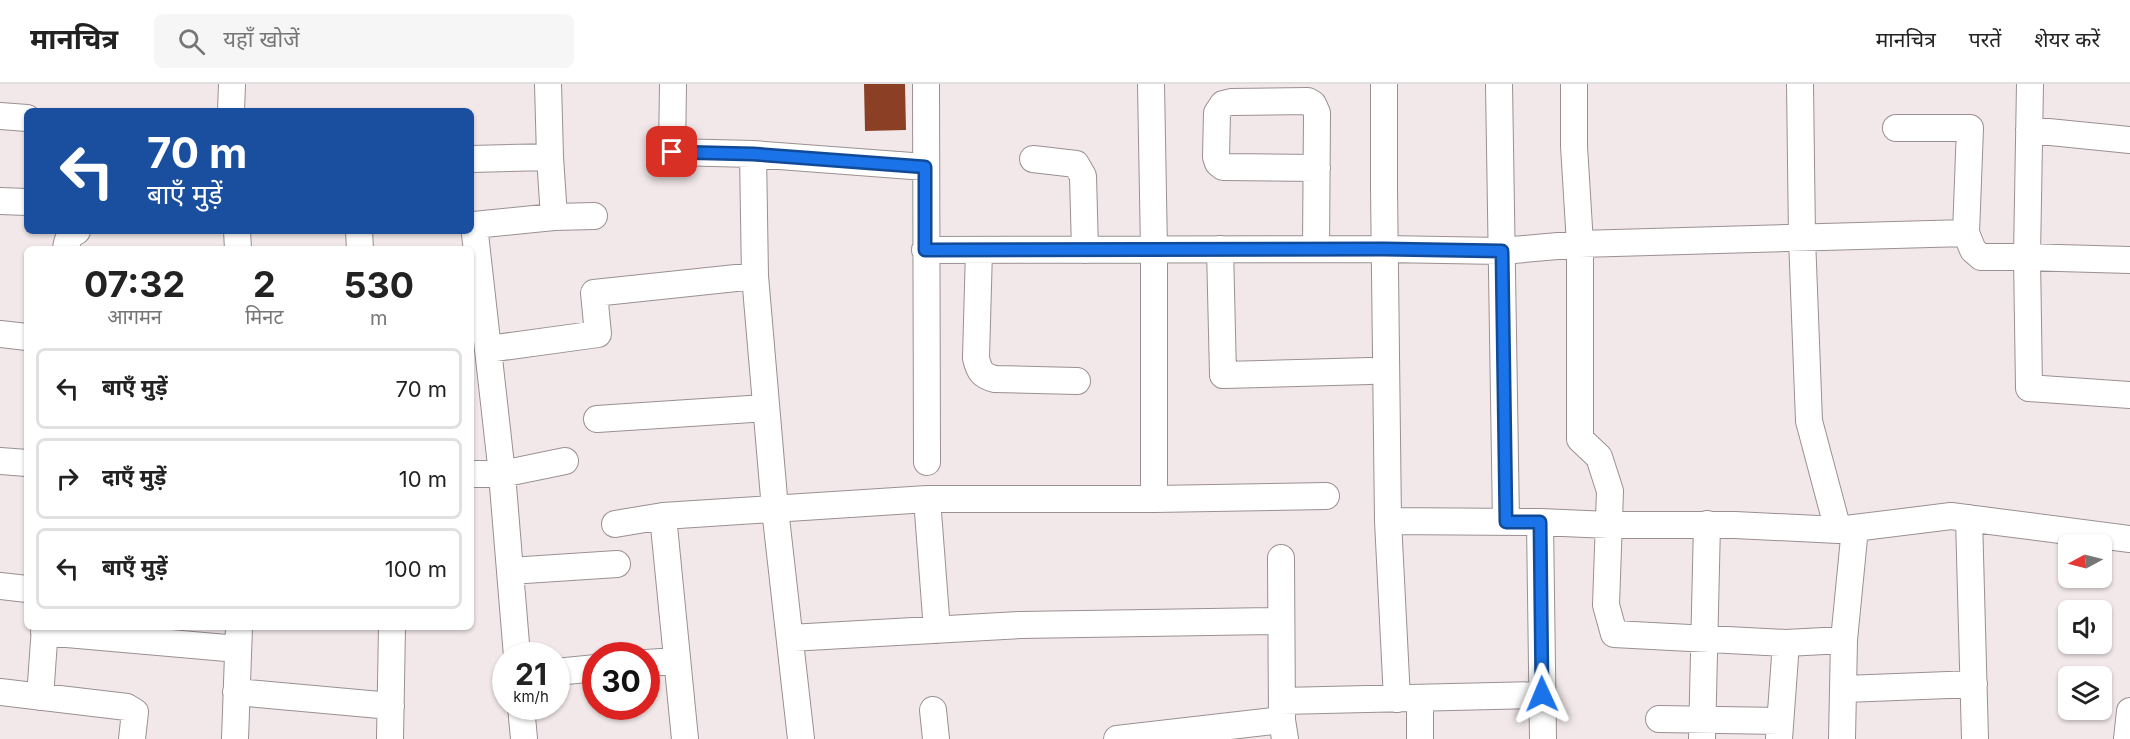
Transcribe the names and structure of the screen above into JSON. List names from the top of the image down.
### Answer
{
  "north": "left",
  "page": {
    "header": "मानचित्र",
    "search": "यहाँ खोजें",
    "nav": ["मानचित्र", "परतें", "शेयर करें"],
    "turn": ["70 m", "बाएँ मुड़ें"],
    "eta": [
      "07:32",
      "आगमन",
      "2",
      "मिनट",
      "530",
      "m"
    ],
    "list": [
      {
        "name": "बाएँ मुड़ें",
        "value": "70 m"
      },
      {
        "name": "दाएँ मुड़ें",
        "value": "10 m"
      },
      {
        "name": "बाएँ मुड़ें",
        "value": "100 m"
      }
    ],
    "speed": "21 km/h",
    "limit": "30"
  }
}
